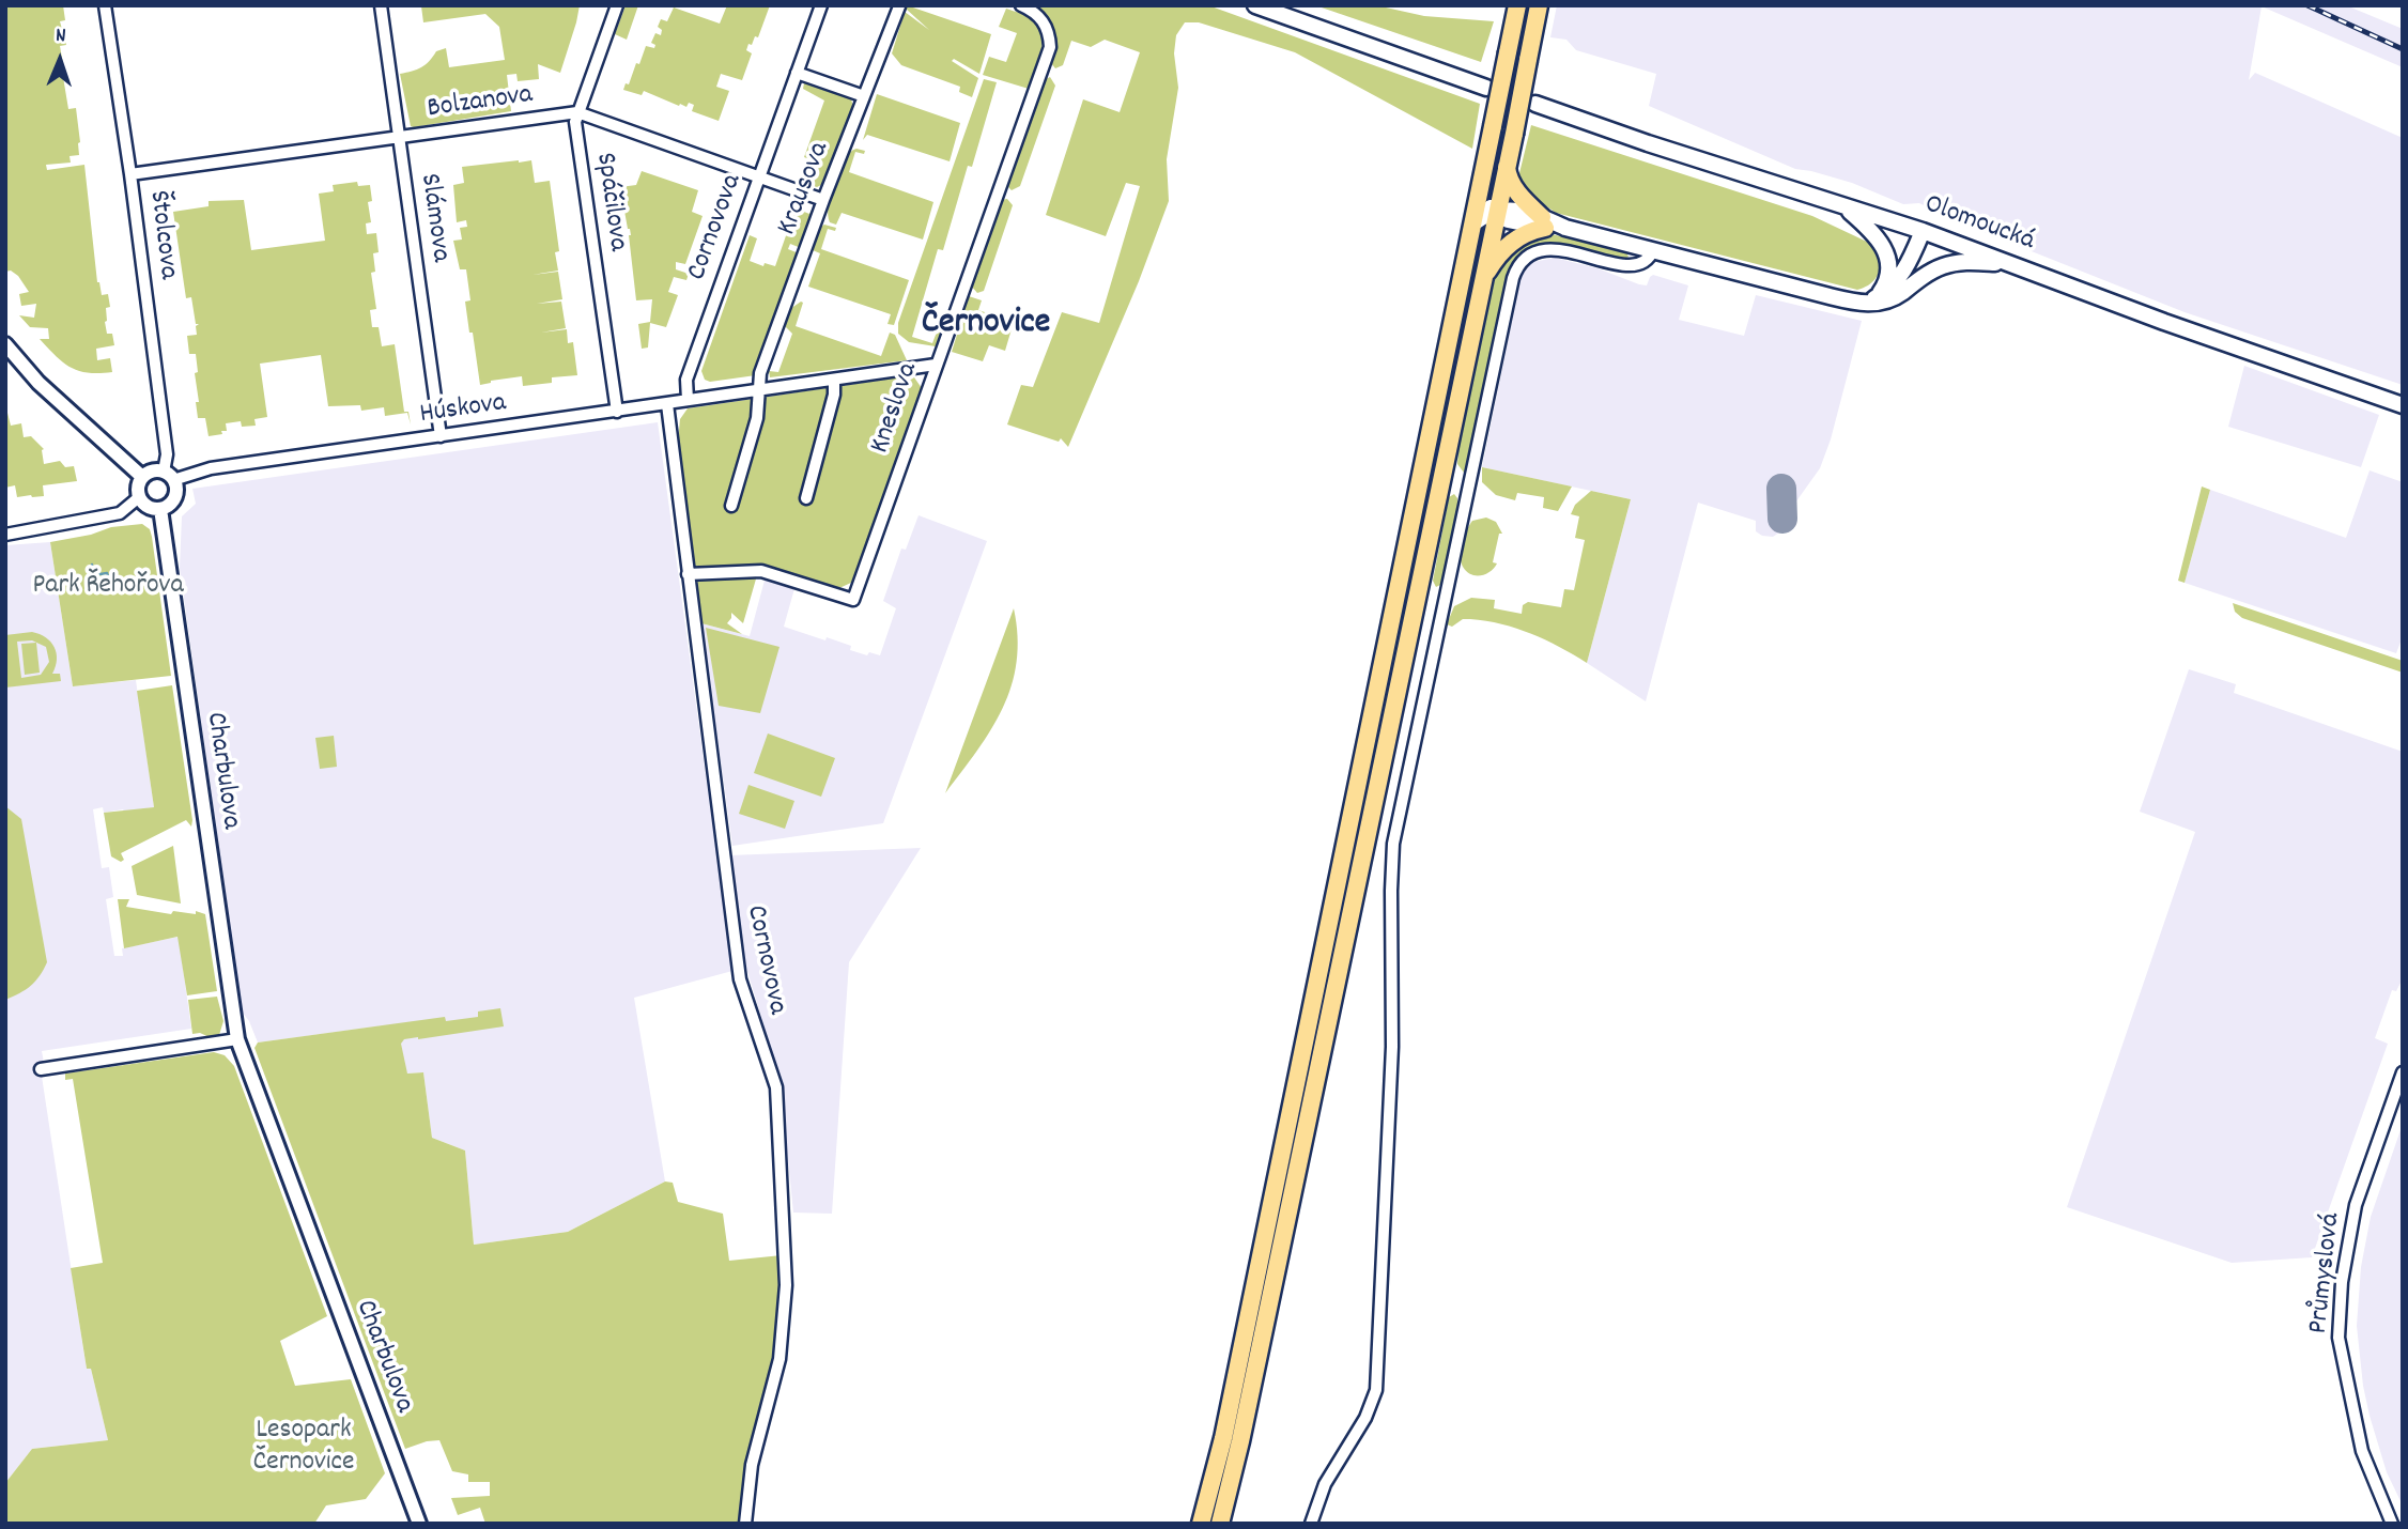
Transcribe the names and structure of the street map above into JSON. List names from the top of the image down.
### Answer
{
  "streets": {
    "main road": ["Olomoucká"],
    "street": [
      "Bolzanova",
      "Krausova",
      "Spáčilova",
      "Slámova",
      "Cornovova",
      "Štolcova",
      "Kneslova",
      "Húskova",
      "Charbulova",
      "Průmyslová"
    ]
  },
  "crossings": [
    ["Bolzanova", "Krausova"],
    ["Bolzanova", "Spáčilova"],
    ["Bolzanova", "Slámova"],
    ["Bolzanova", "Cornovova"],
    ["Bolzanova", "Štolcova"],
    ["Krausova", "Húskova"],
    ["Spáčilova", "Húskova"],
    ["Slámova", "Húskova"],
    ["Cornovova", "Kneslova"],
    ["Cornovova", "Húskova"],
    ["Štolcova", "Húskova"],
    ["Štolcova", "Charbulova"],
    ["Kneslova", "Húskova"],
    ["Húskova", "Charbulova"]
  ],
  "districts": ["Černovice"],
  "parks": ["Park Řehořova", "Lesopark Černovice"],
  "north": "top"
}
